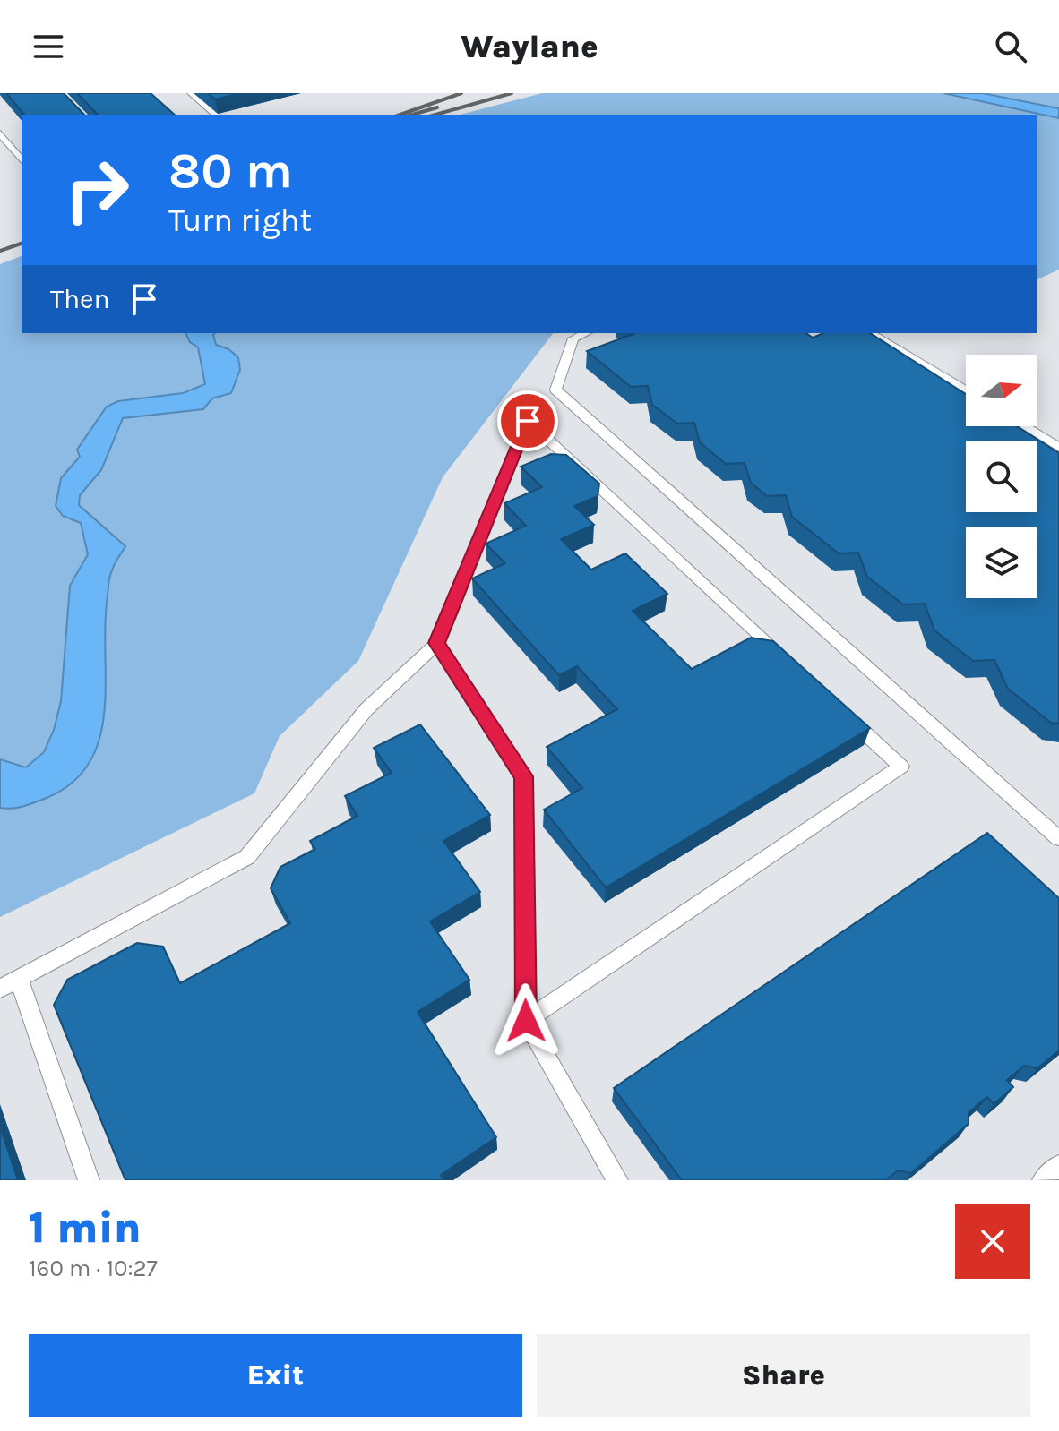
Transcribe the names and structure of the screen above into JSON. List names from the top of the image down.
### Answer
{
  "north": "right",
  "page": {
    "header": "Waylane",
    "turn": ["80 m", "Turn right"],
    "then": "Then",
    "heading": ["1 min", "160 m · 10:27"],
    "buttons": ["Exit", "Share"]
  }
}
